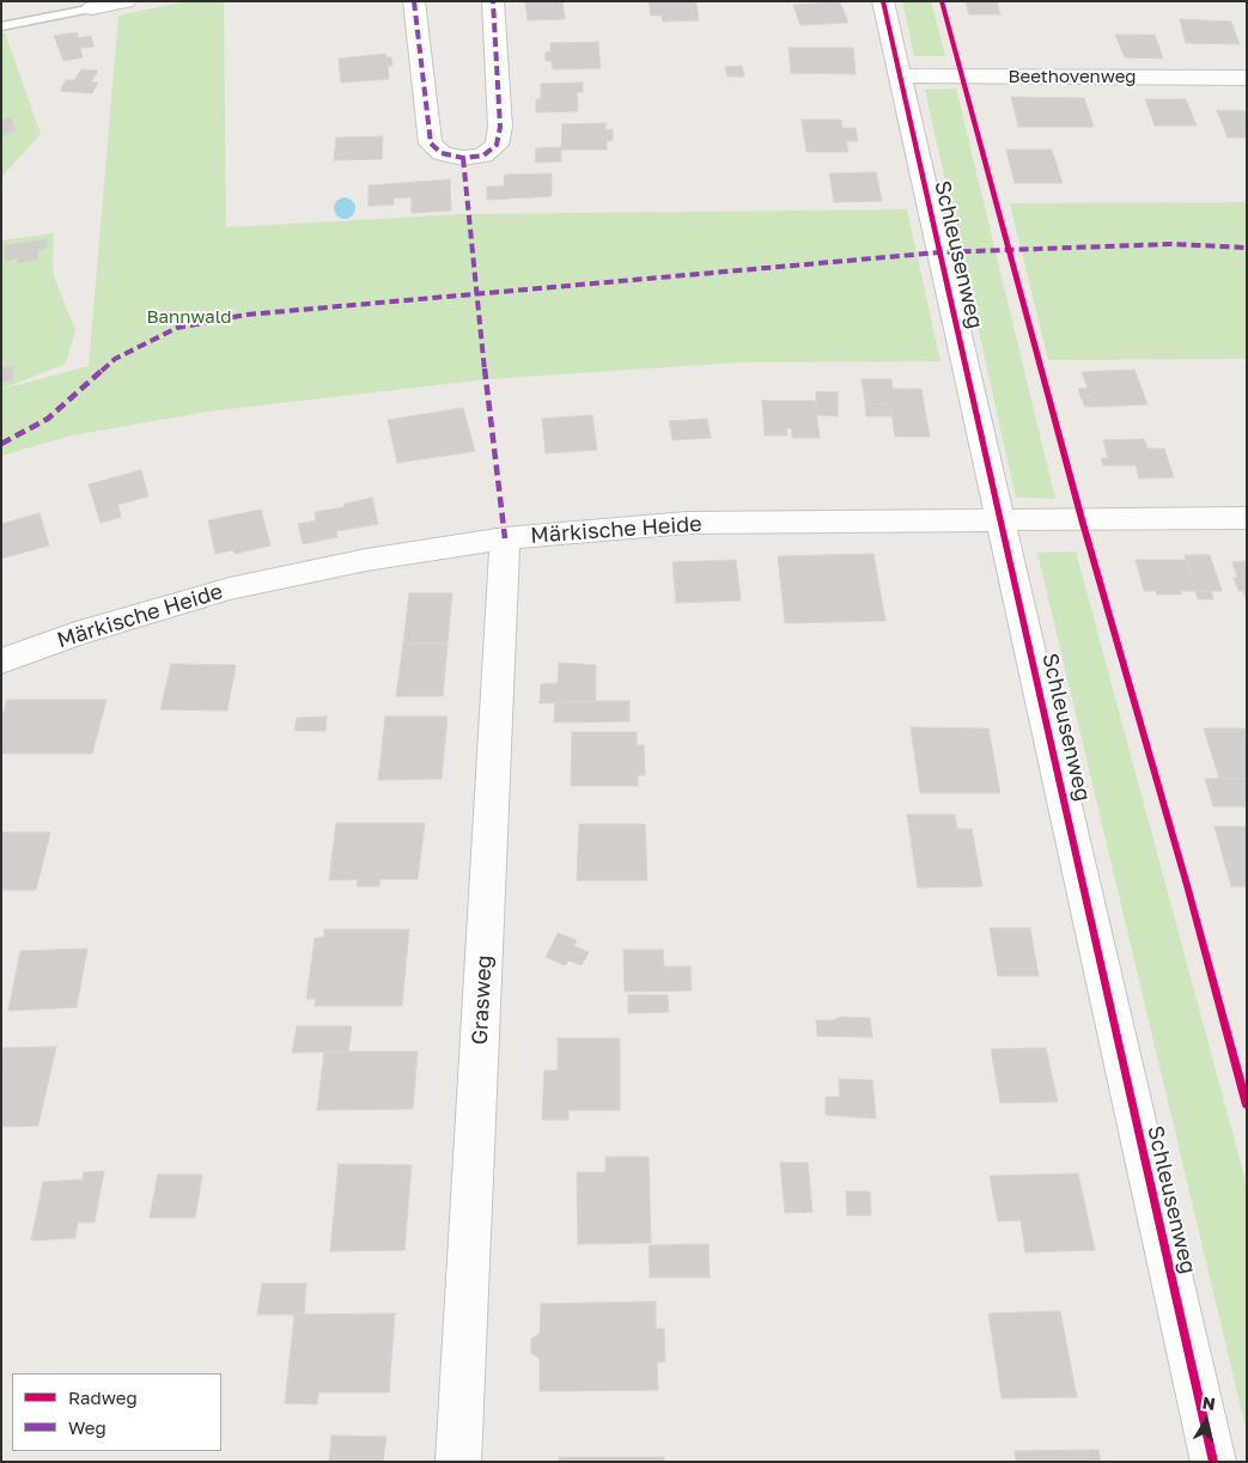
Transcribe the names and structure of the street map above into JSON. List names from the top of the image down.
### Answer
{
  "streets": {
    "street": [
      "Beethovenweg",
      "Schleusenweg",
      "Märkische Heide",
      "Grasweg"
    ]
  },
  "crossings": [
    ["Beethovenweg", "Schleusenweg"],
    ["Schleusenweg", "Märkische Heide"],
    ["Märkische Heide", "Grasweg"]
  ],
  "parks": ["Bannwald"],
  "legend": ["Radweg", "Weg"],
  "north": "top"
}
